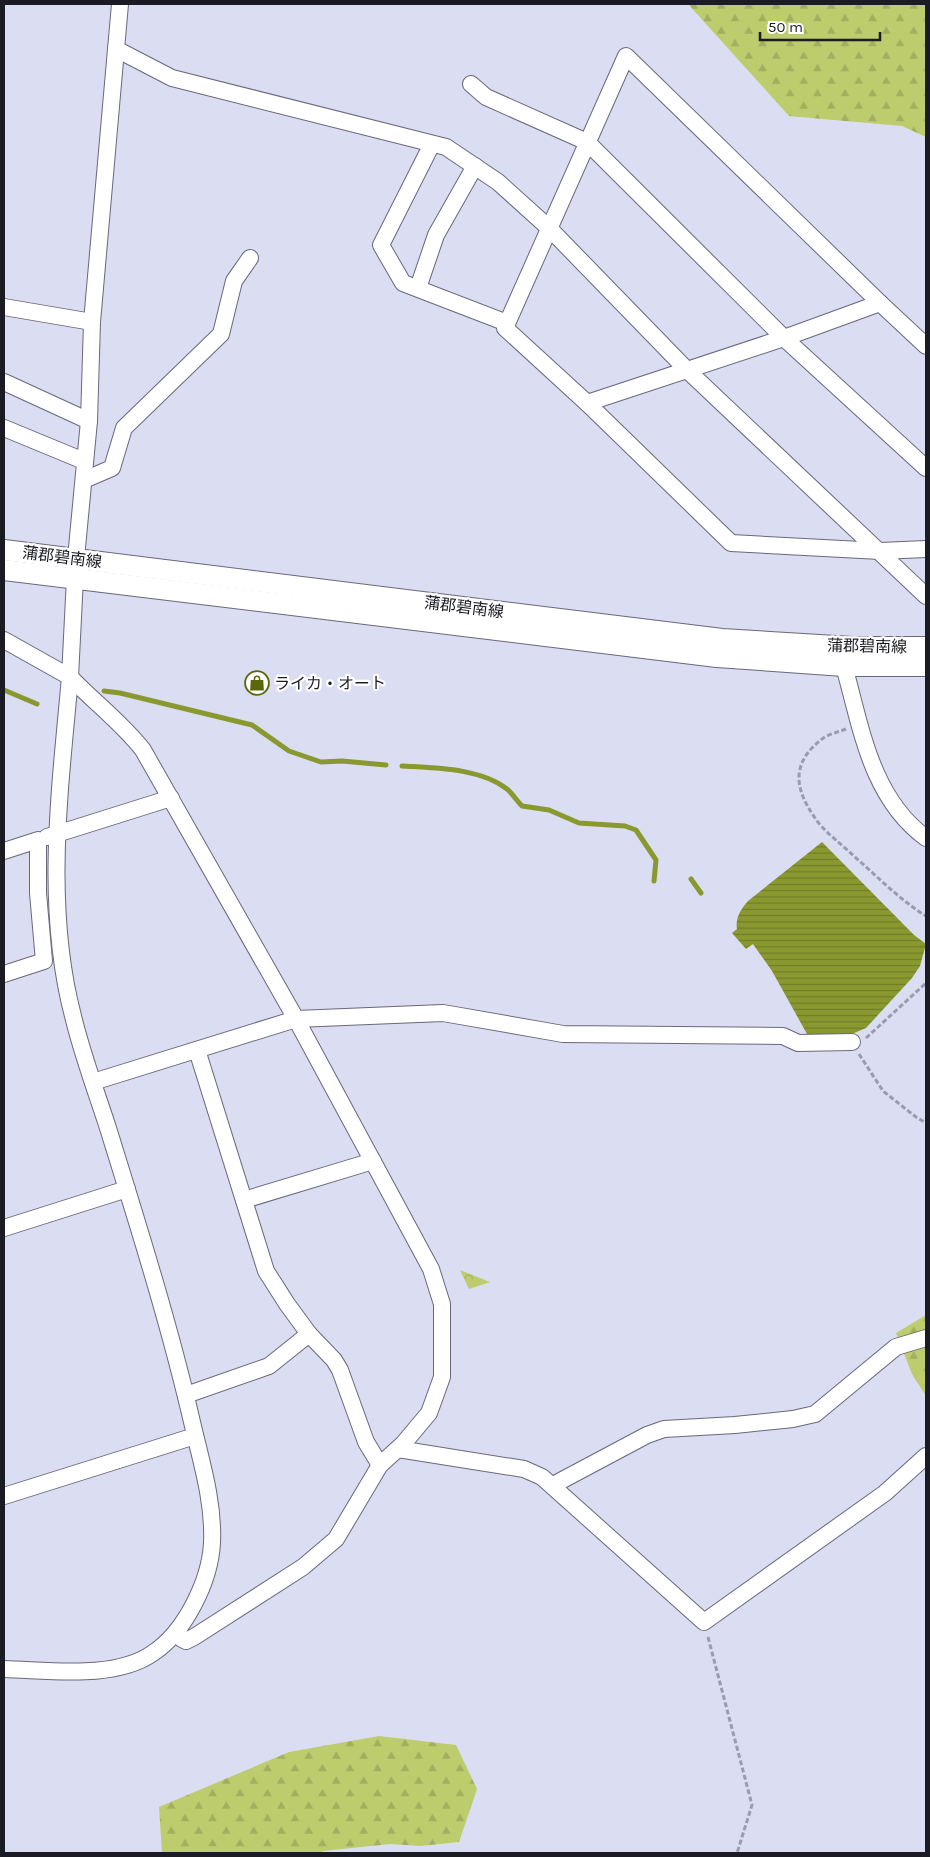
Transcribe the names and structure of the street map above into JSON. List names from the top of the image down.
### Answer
{
  "streets": {
    "main road": ["蒲郡碧南線"]
  },
  "places": {
    "shop": ["ライカ・オート"]
  },
  "scale_bar": "50 m"
}
